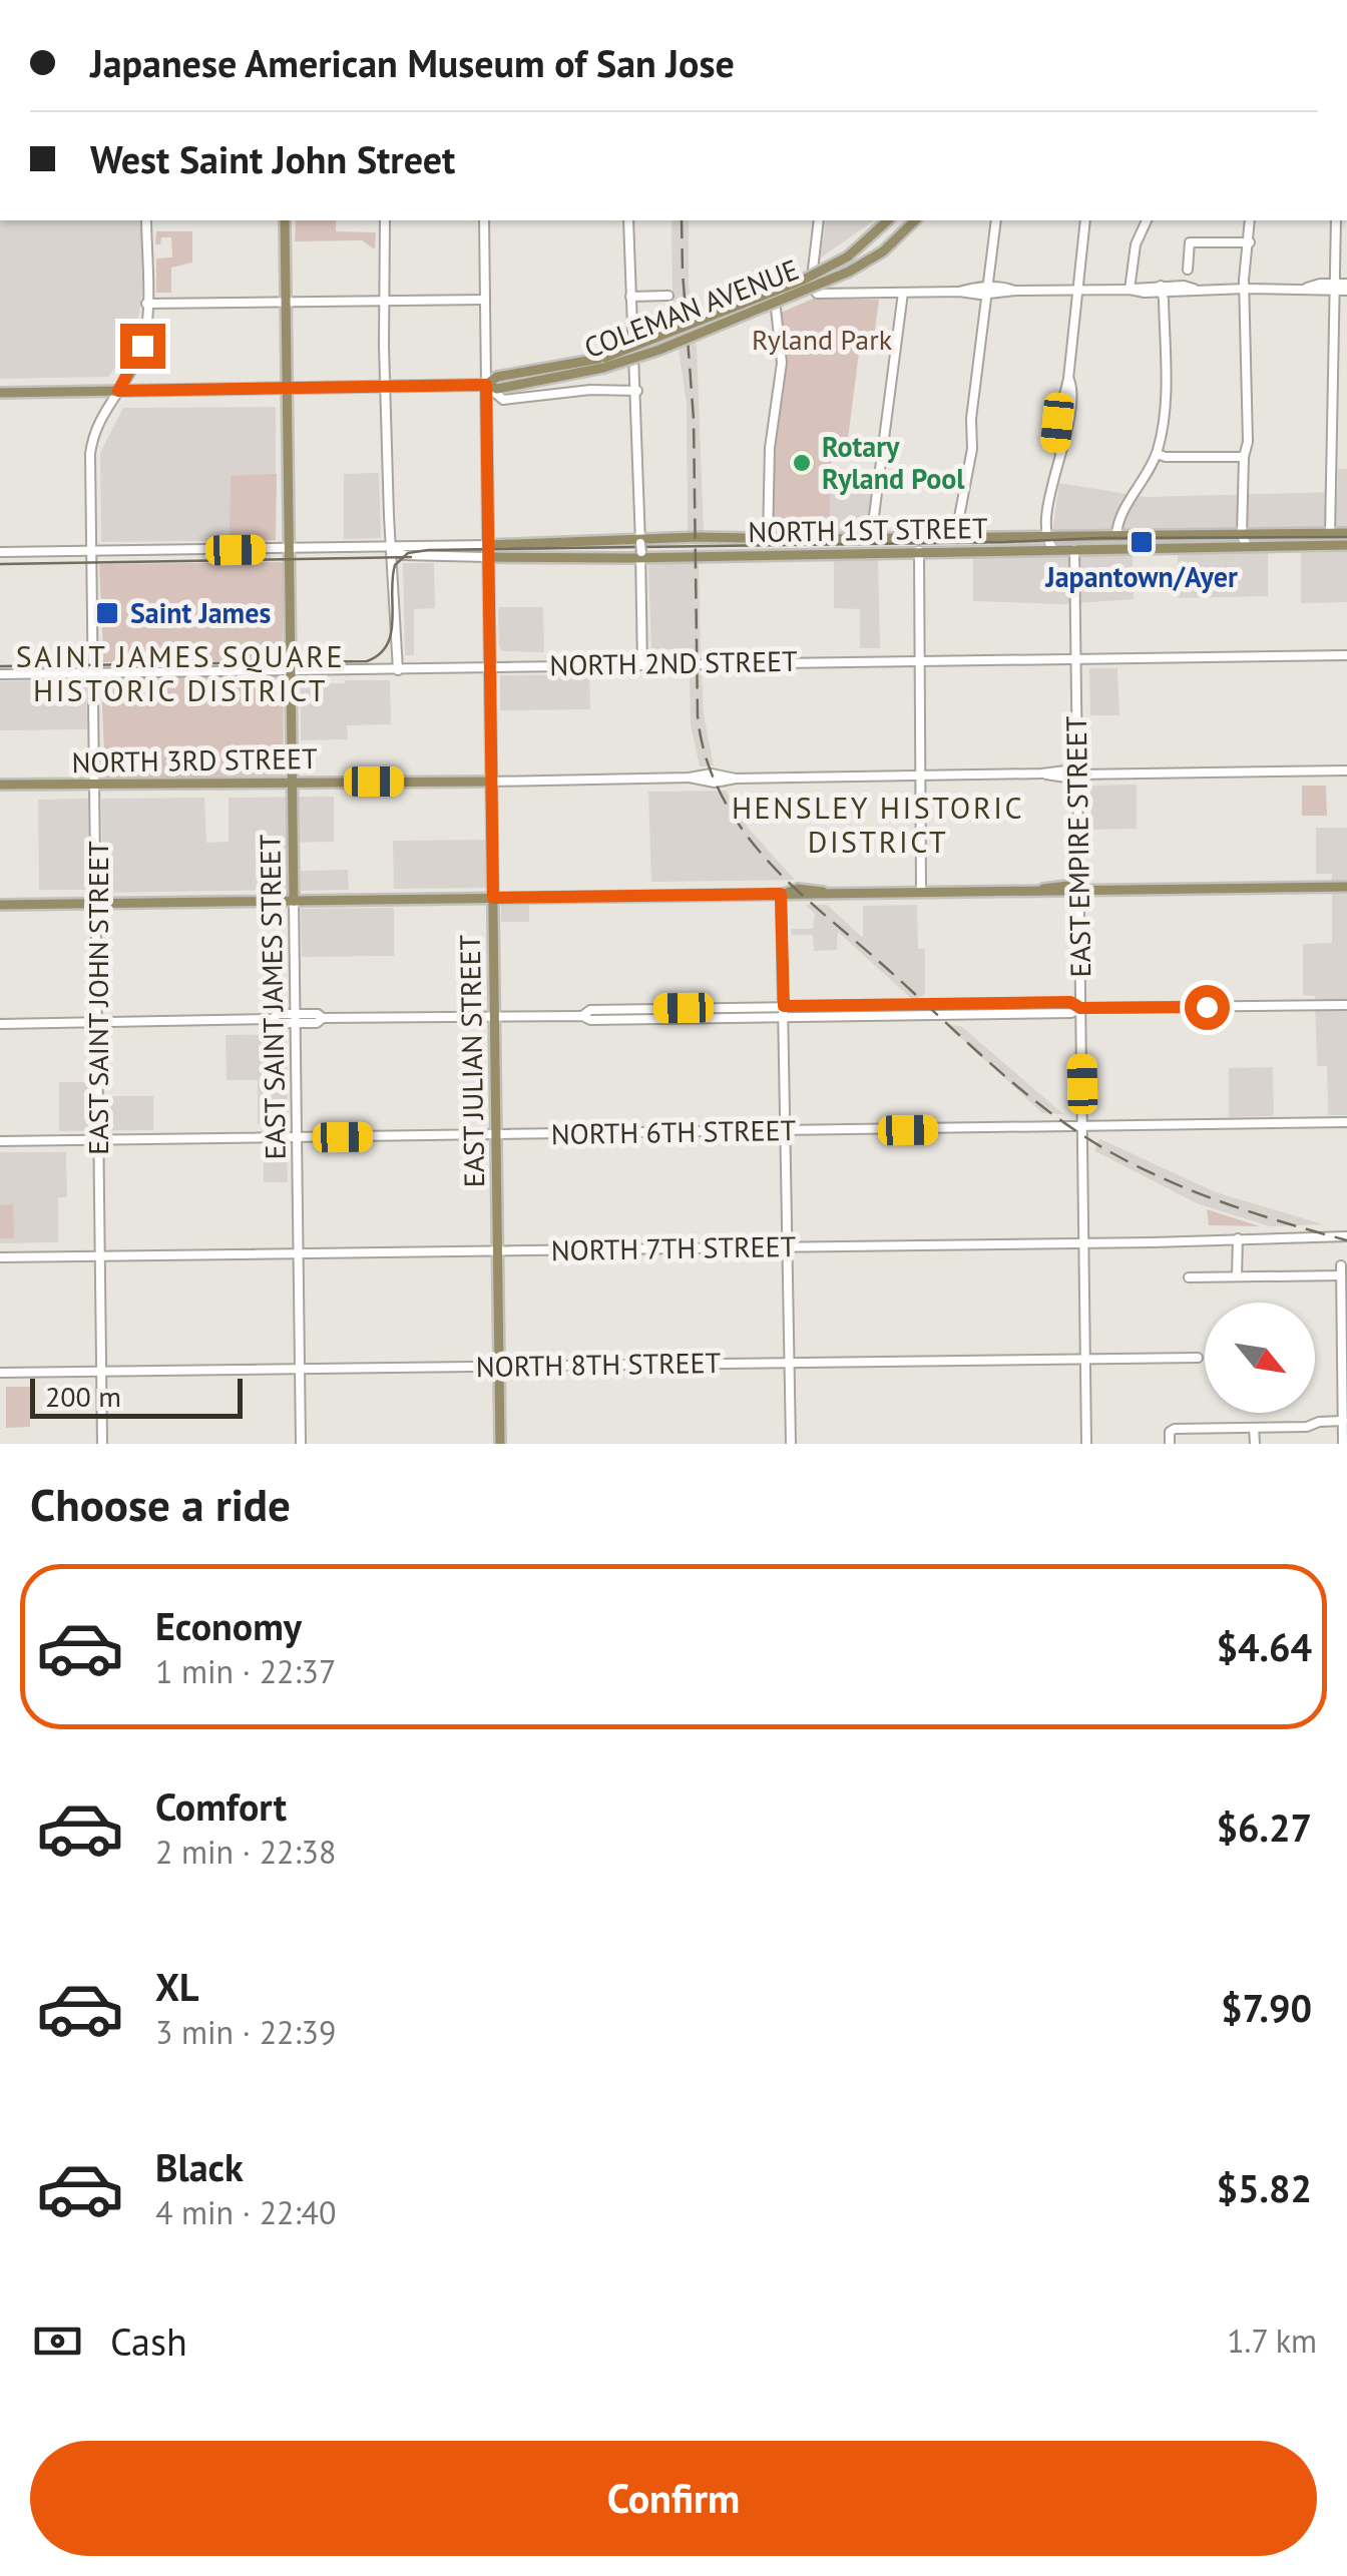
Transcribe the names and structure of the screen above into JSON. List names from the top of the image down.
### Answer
{
  "streets": {
    "main road": [
      "COLEMAN AVENUE",
      "NORTH 1ST STREET",
      "NORTH 3RD STREET",
      "EAST SAINT JAMES STREET",
      "EAST JULIAN STREET"
    ],
    "street": [
      "NORTH 2ND STREET",
      "EAST EMPIRE STREET",
      "EAST SAINT JOHN STREET",
      "NORTH 6TH STREET",
      "NORTH 7TH STREET",
      "NORTH 8TH STREET"
    ]
  },
  "crossings": [
    ["COLEMAN AVENUE", "EAST SAINT JAMES STREET"],
    ["COLEMAN AVENUE", "EAST SAINT JOHN STREET"],
    ["COLEMAN AVENUE", "EAST JULIAN STREET"],
    ["NORTH 1ST STREET", "EAST EMPIRE STREET"],
    ["NORTH 1ST STREET", "EAST SAINT JAMES STREET"],
    ["NORTH 1ST STREET", "EAST SAINT JOHN STREET"],
    ["NORTH 1ST STREET", "EAST JULIAN STREET"],
    ["NORTH 2ND STREET", "EAST EMPIRE STREET"],
    ["NORTH 2ND STREET", "EAST SAINT JAMES STREET"],
    ["NORTH 2ND STREET", "EAST SAINT JOHN STREET"],
    ["NORTH 2ND STREET", "EAST JULIAN STREET"],
    ["NORTH 3RD STREET", "EAST EMPIRE STREET"],
    ["NORTH 3RD STREET", "EAST SAINT JAMES STREET"],
    ["NORTH 3RD STREET", "EAST SAINT JOHN STREET"],
    ["NORTH 3RD STREET", "EAST JULIAN STREET"],
    ["EAST EMPIRE STREET", "NORTH 6TH STREET"],
    ["EAST EMPIRE STREET", "NORTH 7TH STREET"],
    ["EAST EMPIRE STREET", "NORTH 8TH STREET"],
    ["EAST SAINT JAMES STREET", "NORTH 6TH STREET"],
    ["EAST SAINT JAMES STREET", "NORTH 7TH STREET"],
    ["EAST SAINT JAMES STREET", "NORTH 8TH STREET"],
    ["EAST SAINT JOHN STREET", "NORTH 6TH STREET"],
    ["EAST SAINT JOHN STREET", "NORTH 7TH STREET"],
    ["EAST SAINT JOHN STREET", "NORTH 8TH STREET"],
    ["EAST JULIAN STREET", "NORTH 6TH STREET"],
    ["EAST JULIAN STREET", "NORTH 7TH STREET"],
    ["EAST JULIAN STREET", "NORTH 8TH STREET"]
  ],
  "districts": ["SAINT JAMES SQUARE HISTORIC DISTRICT", "HENSLEY HISTORIC DISTRICT"],
  "parks": ["Ryland Park"],
  "places": {
    "other": ["Rotary Ryland Pool"],
    "transit": ["Japantown/Ayer", "Saint James"]
  },
  "scale_bar": "200 m",
  "north": "bottom right",
  "page": {
    "banner": ["Japanese American Museum of San Jose", "West Saint John Street"],
    "scale": "200 m",
    "heading": "Choose a ride",
    "list": [
      {
        "name": "Economy",
        "note": "1 min · 22:37",
        "value": "$4.64"
      },
      {
        "name": "Comfort",
        "note": "2 min · 22:38",
        "value": "$6.27"
      },
      {
        "name": "XL",
        "note": "3 min · 22:39",
        "value": "$7.90"
      },
      {
        "name": "Black",
        "note": "4 min · 22:40",
        "value": "$5.82"
      }
    ],
    "pay": ["Cash", "1.7 km"],
    "buttons": "Confirm"
  }
}
